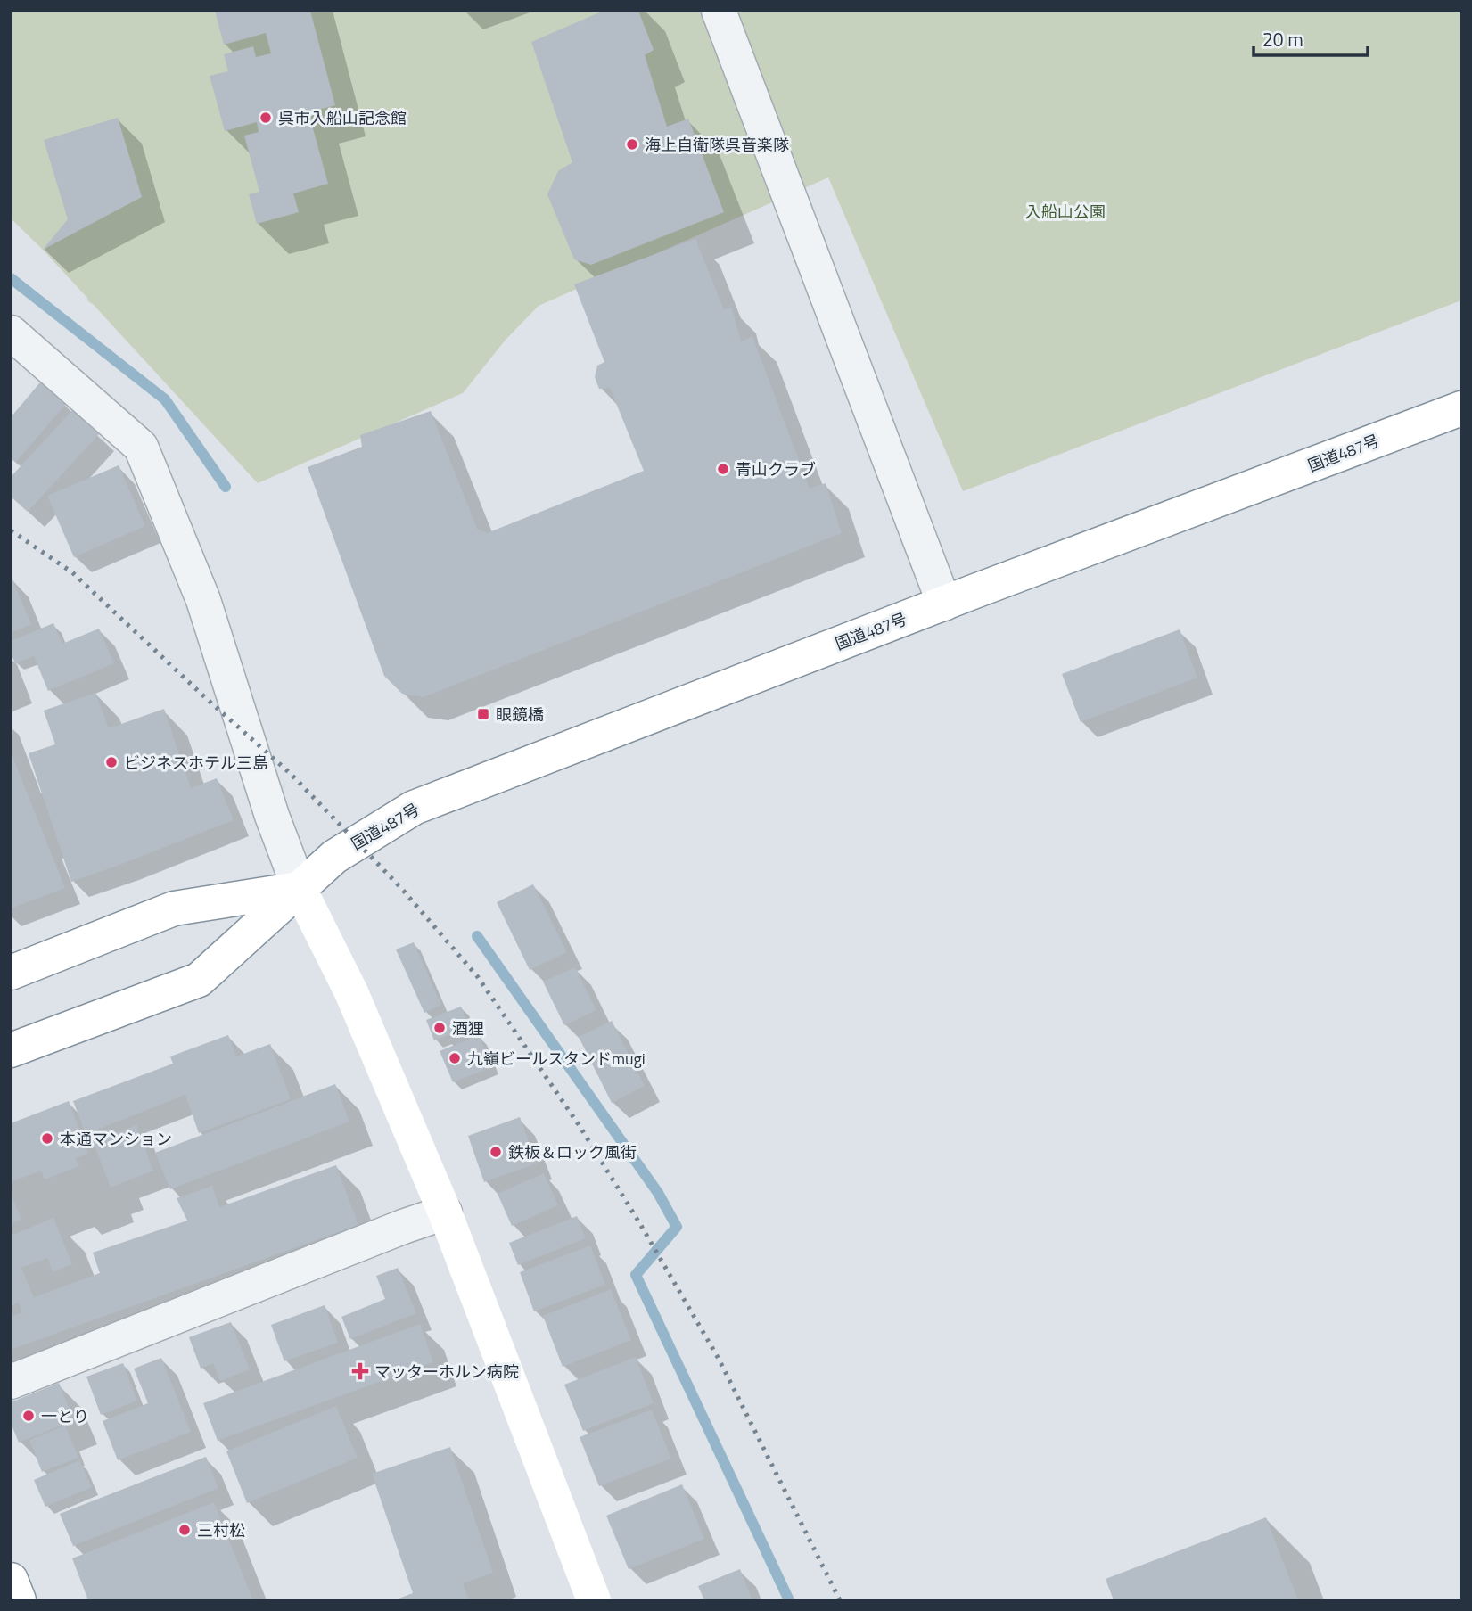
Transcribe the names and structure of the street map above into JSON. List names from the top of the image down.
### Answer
{
  "streets": {
    "main road": ["国道487号"]
  },
  "parks": ["入船山公園"],
  "places": {
    "other": [
      "呉市入船山記念館",
      "海上自衛隊呉音楽隊",
      "青山クラブ",
      "ビジネスホテル三島",
      "酒狸",
      "九嶺ビールスタンドmugi",
      "本通マンション",
      "鉄板＆ロック風街",
      "一とり",
      "三村松"
    ],
    "transit": ["眼鏡橋"],
    "health": ["マッターホルン病院"]
  },
  "scale_bar": "20 m"
}
